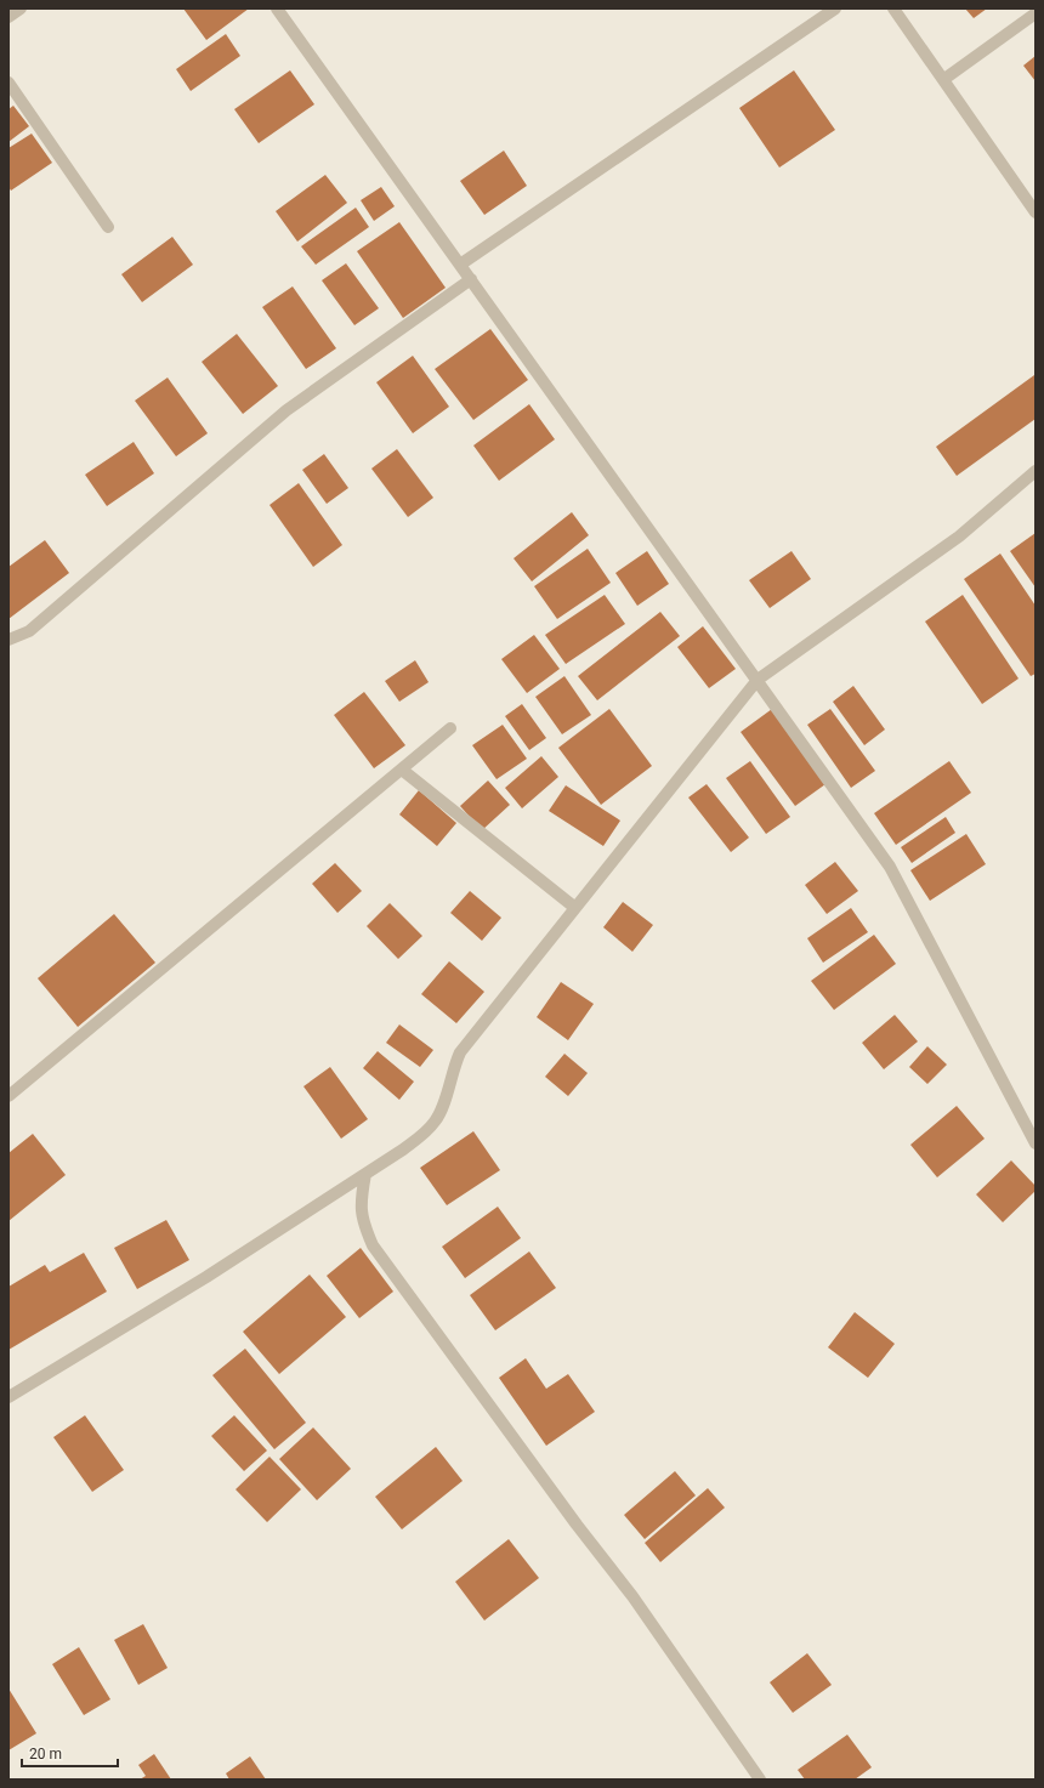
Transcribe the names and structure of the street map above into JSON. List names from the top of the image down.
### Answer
{
  "scale_bar": "20 m"
}
